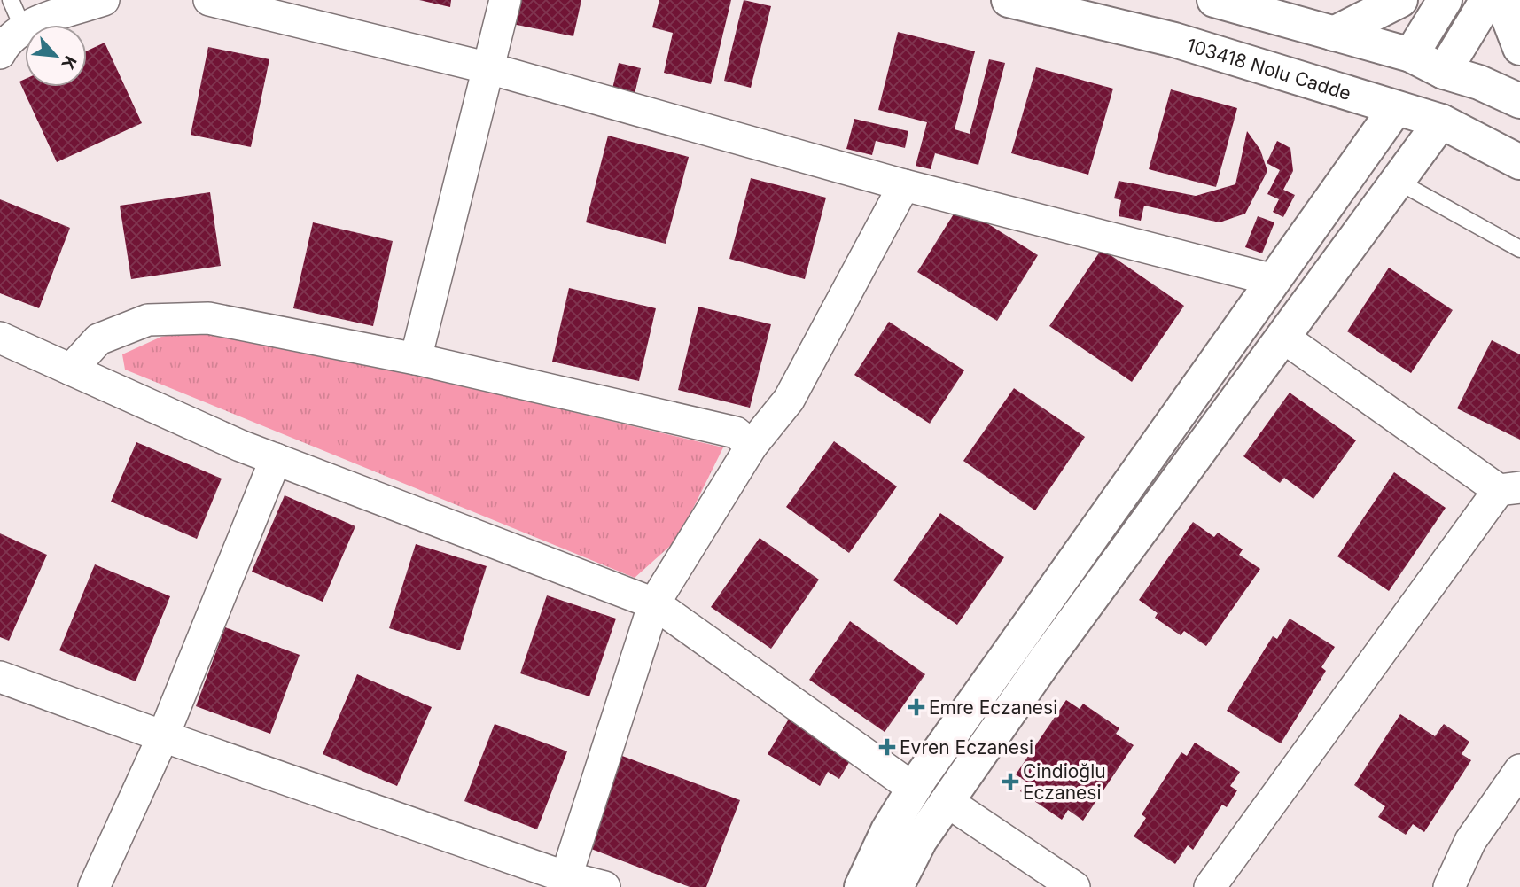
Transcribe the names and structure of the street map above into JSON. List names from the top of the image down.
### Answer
{
  "streets": {
    "street": ["103418 Nolu Cadde"]
  },
  "places": {
    "health": ["Emre Eczanesi", "Evren Eczanesi", "Cindioğlu Eczanesi"]
  },
  "north": "bottom right"
}
